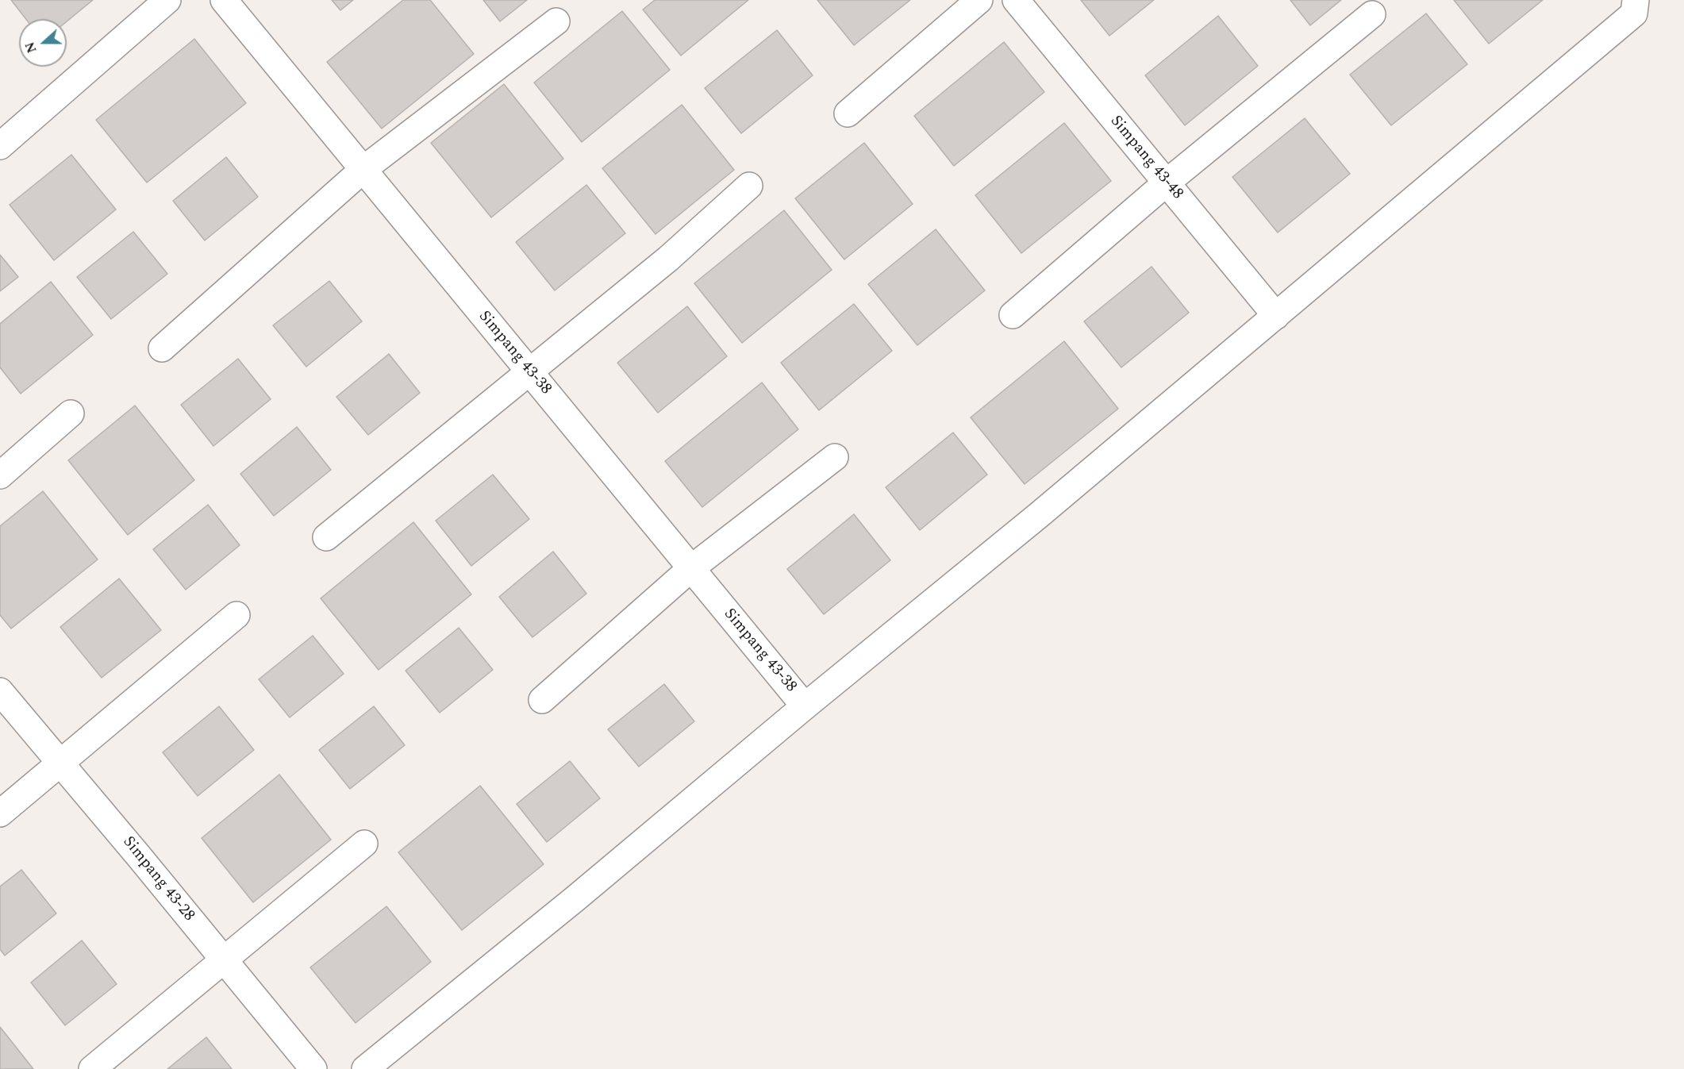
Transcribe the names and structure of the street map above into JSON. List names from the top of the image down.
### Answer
{
  "streets": {
    "street": ["Simpang 43-48", "Simpang 43-38", "Simpang 43-28"]
  },
  "north": "left"
}
